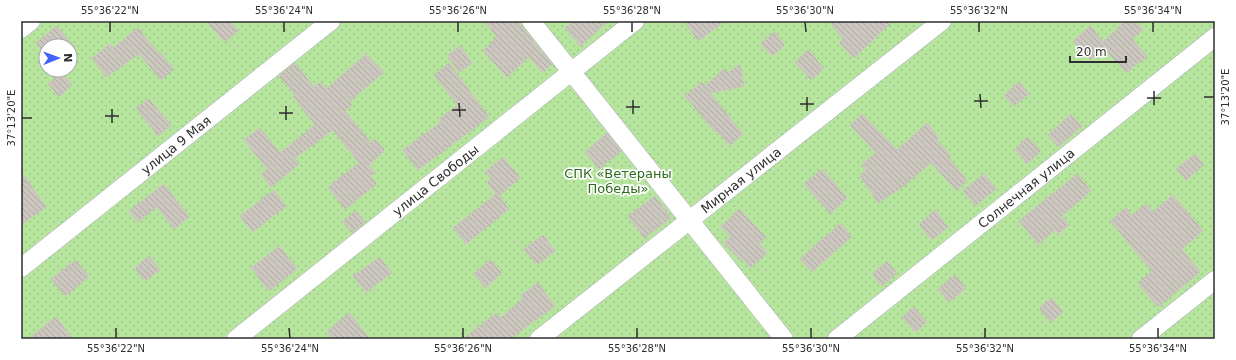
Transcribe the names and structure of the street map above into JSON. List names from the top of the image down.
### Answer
{
  "streets": {
    "street": [
      "улица 9 Мая",
      "улица Свободы",
      "Мирная улица",
      "Солнечная улица"
    ]
  },
  "parks": ["СПК «Ветераны Победы»"],
  "scale_bar": "20 m",
  "north": "right",
  "coordinates": [
    "55°36'22\"N",
    "55°36'24\"N",
    "55°36'26\"N",
    "55°36'28\"N",
    "55°36'30\"N",
    "55°36'32\"N",
    "55°36'34\"N",
    "37°13'20\"E"
  ]
}
